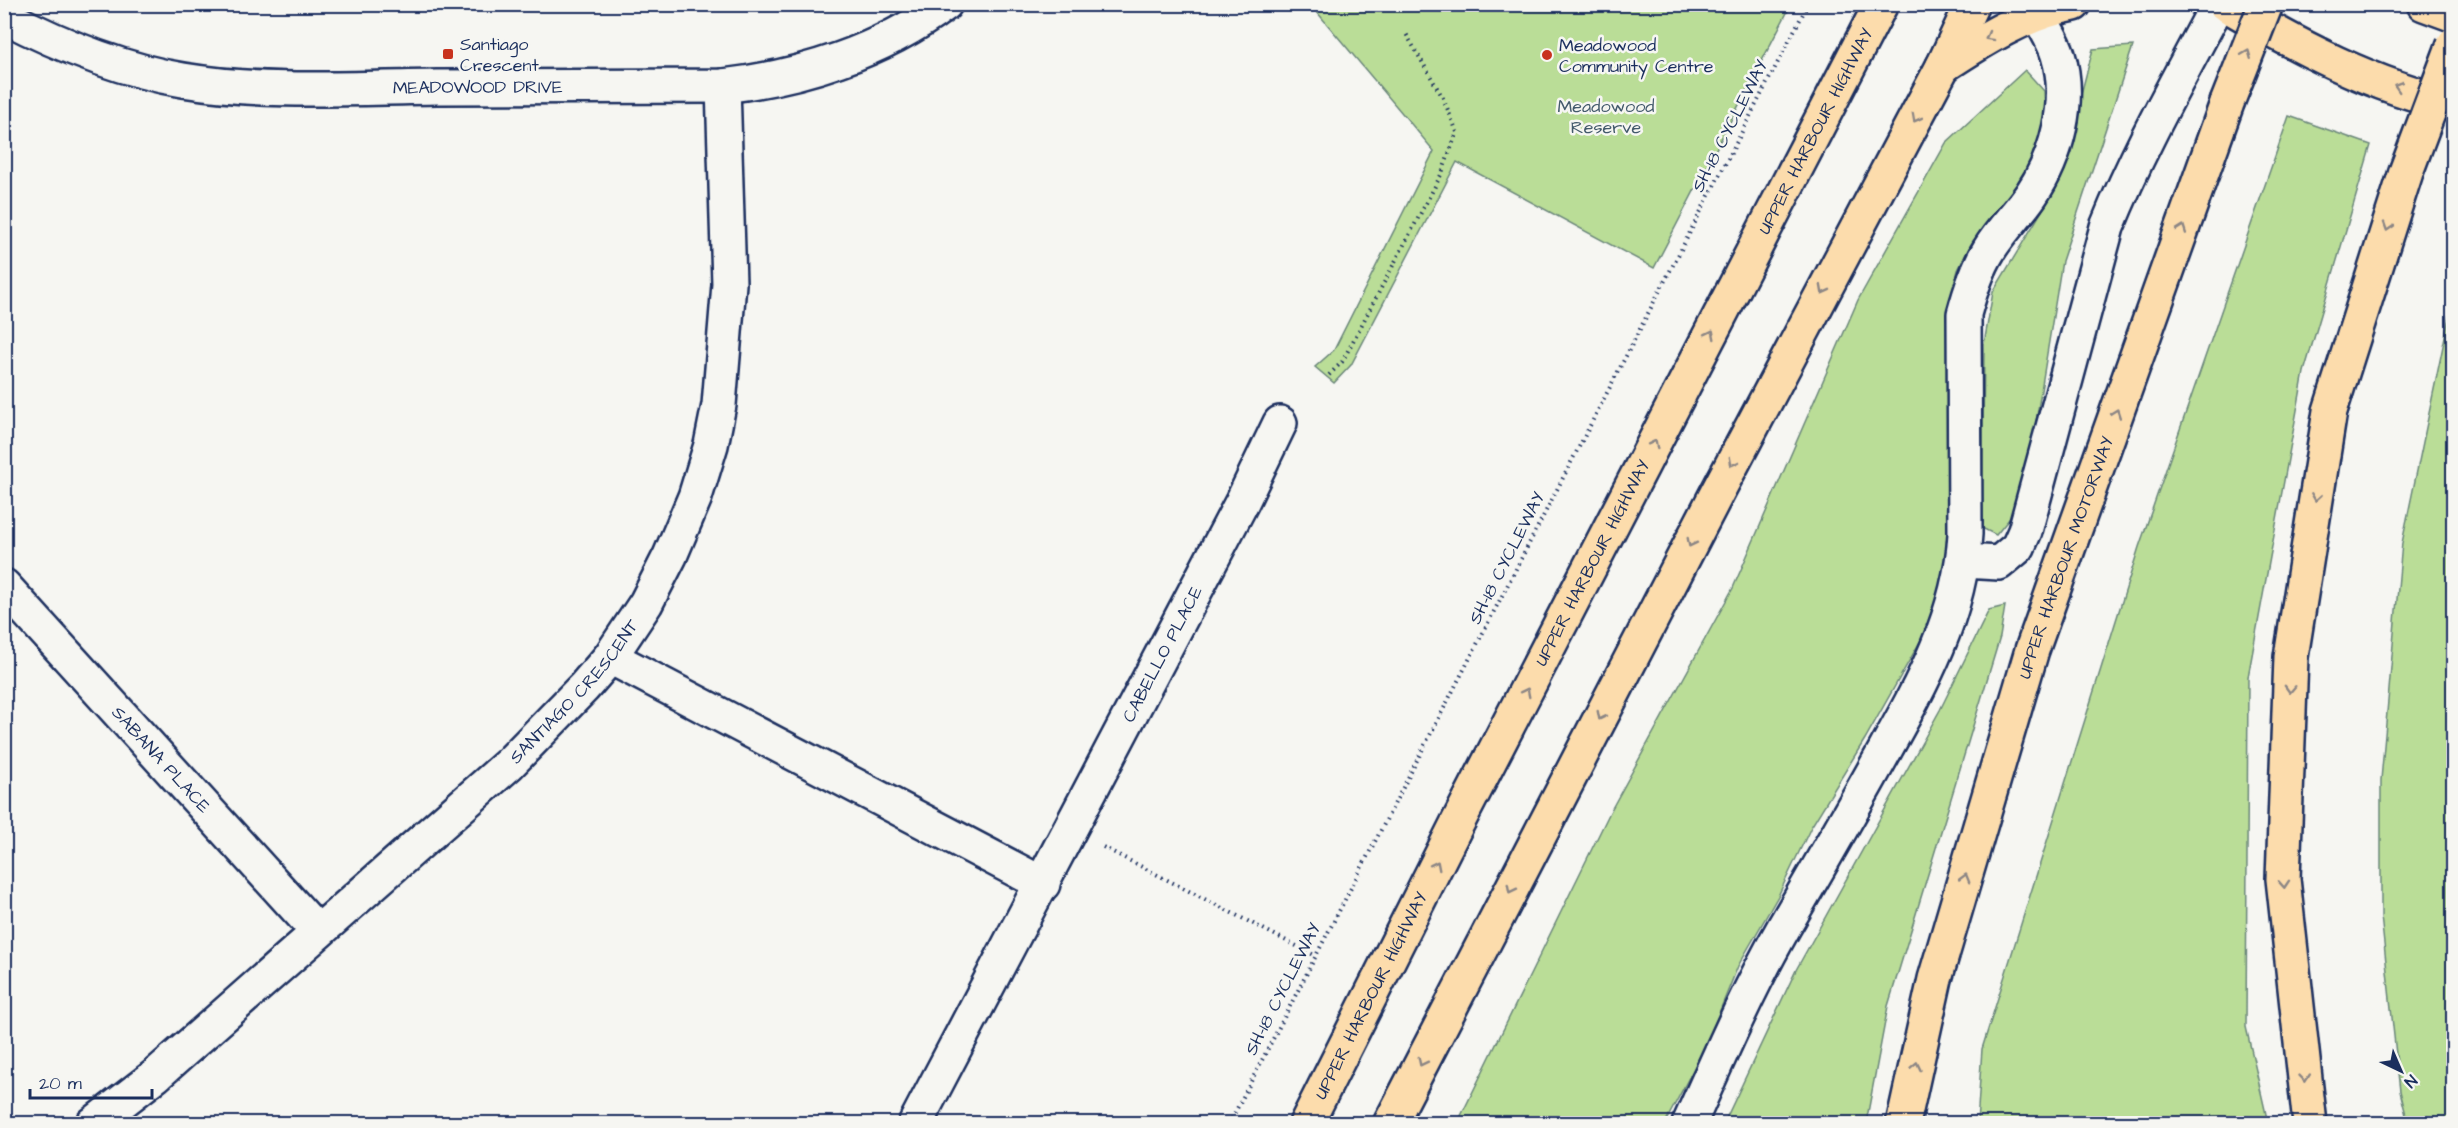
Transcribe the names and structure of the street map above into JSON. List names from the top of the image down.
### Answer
{
  "streets": {
    "main road": ["UPPER HARBOUR HIGHWAY", "UPPER HARBOUR MOTORWAY"],
    "street": [
      "MEADOWOOD DRIVE",
      "CABELLO PLACE",
      "SANTIAGO CRESCENT",
      "SABANA PLACE"
    ],
    "path": ["SH-18 CYCLEWAY"]
  },
  "crossings": [
    ["MEADOWOOD DRIVE", "SANTIAGO CRESCENT"],
    ["SANTIAGO CRESCENT", "SABANA PLACE"]
  ],
  "parks": ["Meadowood Reserve"],
  "places": {
    "transit": ["Santiago Crescent"],
    "other": ["Meadowood Community Centre"]
  },
  "scale_bar": "20 m",
  "north": "bottom right"
}
